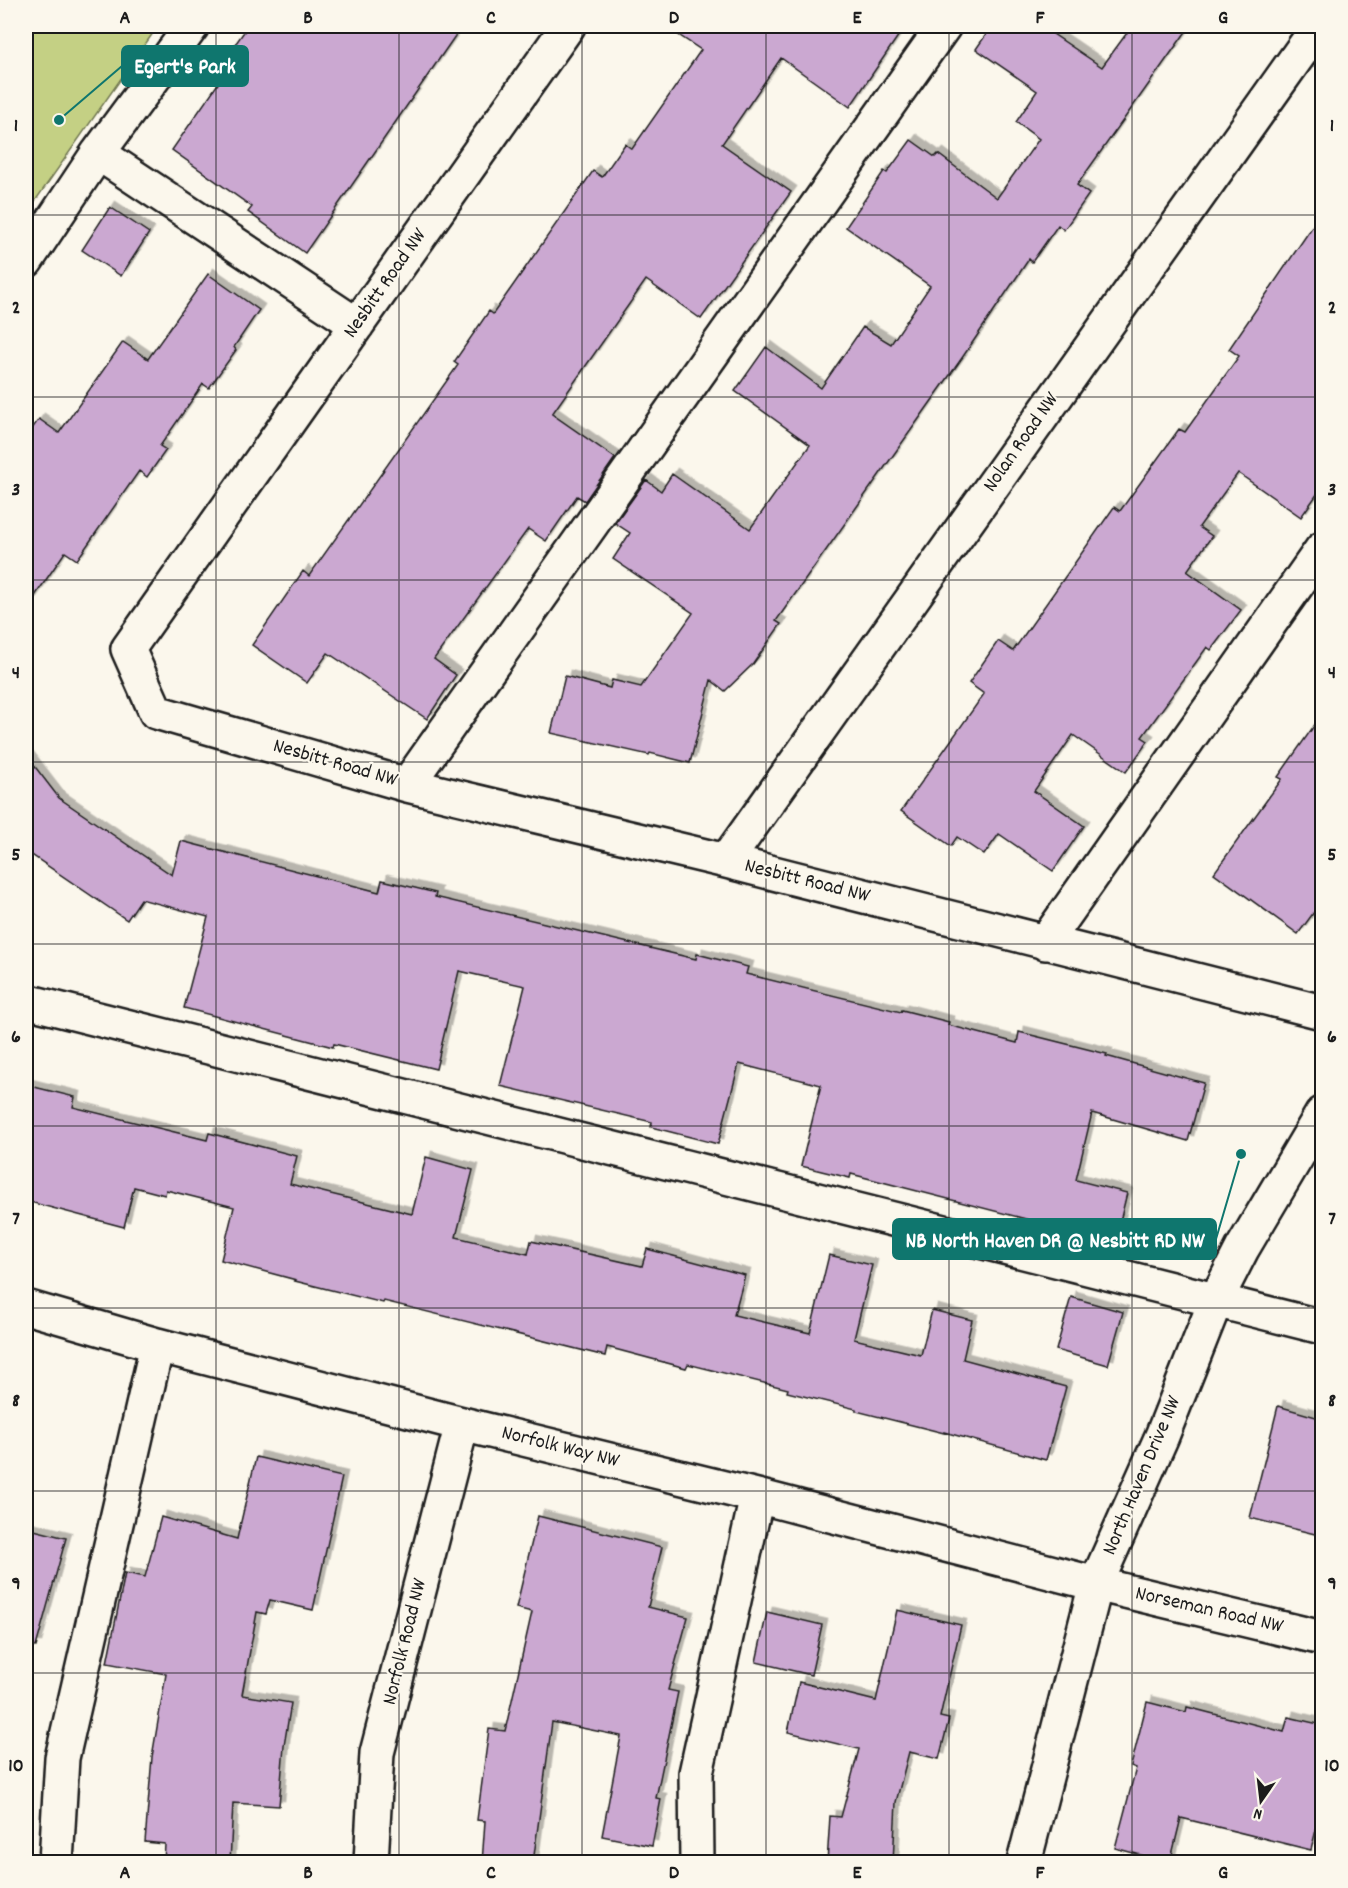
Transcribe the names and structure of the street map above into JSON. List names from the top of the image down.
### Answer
{
  "streets": {
    "street": [
      "Nesbitt Road NW",
      "Nolan Road NW",
      "Norfolk Way NW",
      "North Haven Drive NW",
      "Norseman Road NW",
      "Norfolk Road NW"
    ]
  },
  "crossings": [
    ["Nesbitt Road NW", "Nolan Road NW"],
    ["Norfolk Way NW", "North Haven Drive NW"],
    ["Norfolk Way NW", "Norseman Road NW"],
    ["Norfolk Way NW", "Norfolk Road NW"],
    ["North Haven Drive NW", "Norseman Road NW"]
  ],
  "places": ["Egert's Park", "NB North Haven DR @ Nesbitt RD NW"],
  "north": "bottom",
  "grid": {
    "columns": [
      "A",
      "B",
      "C",
      "D",
      "E",
      "F",
      "G"
    ],
    "rows": [
      "1",
      "2",
      "3",
      "4",
      "5",
      "6",
      "7",
      "8",
      "9",
      "10"
    ]
  }
}
